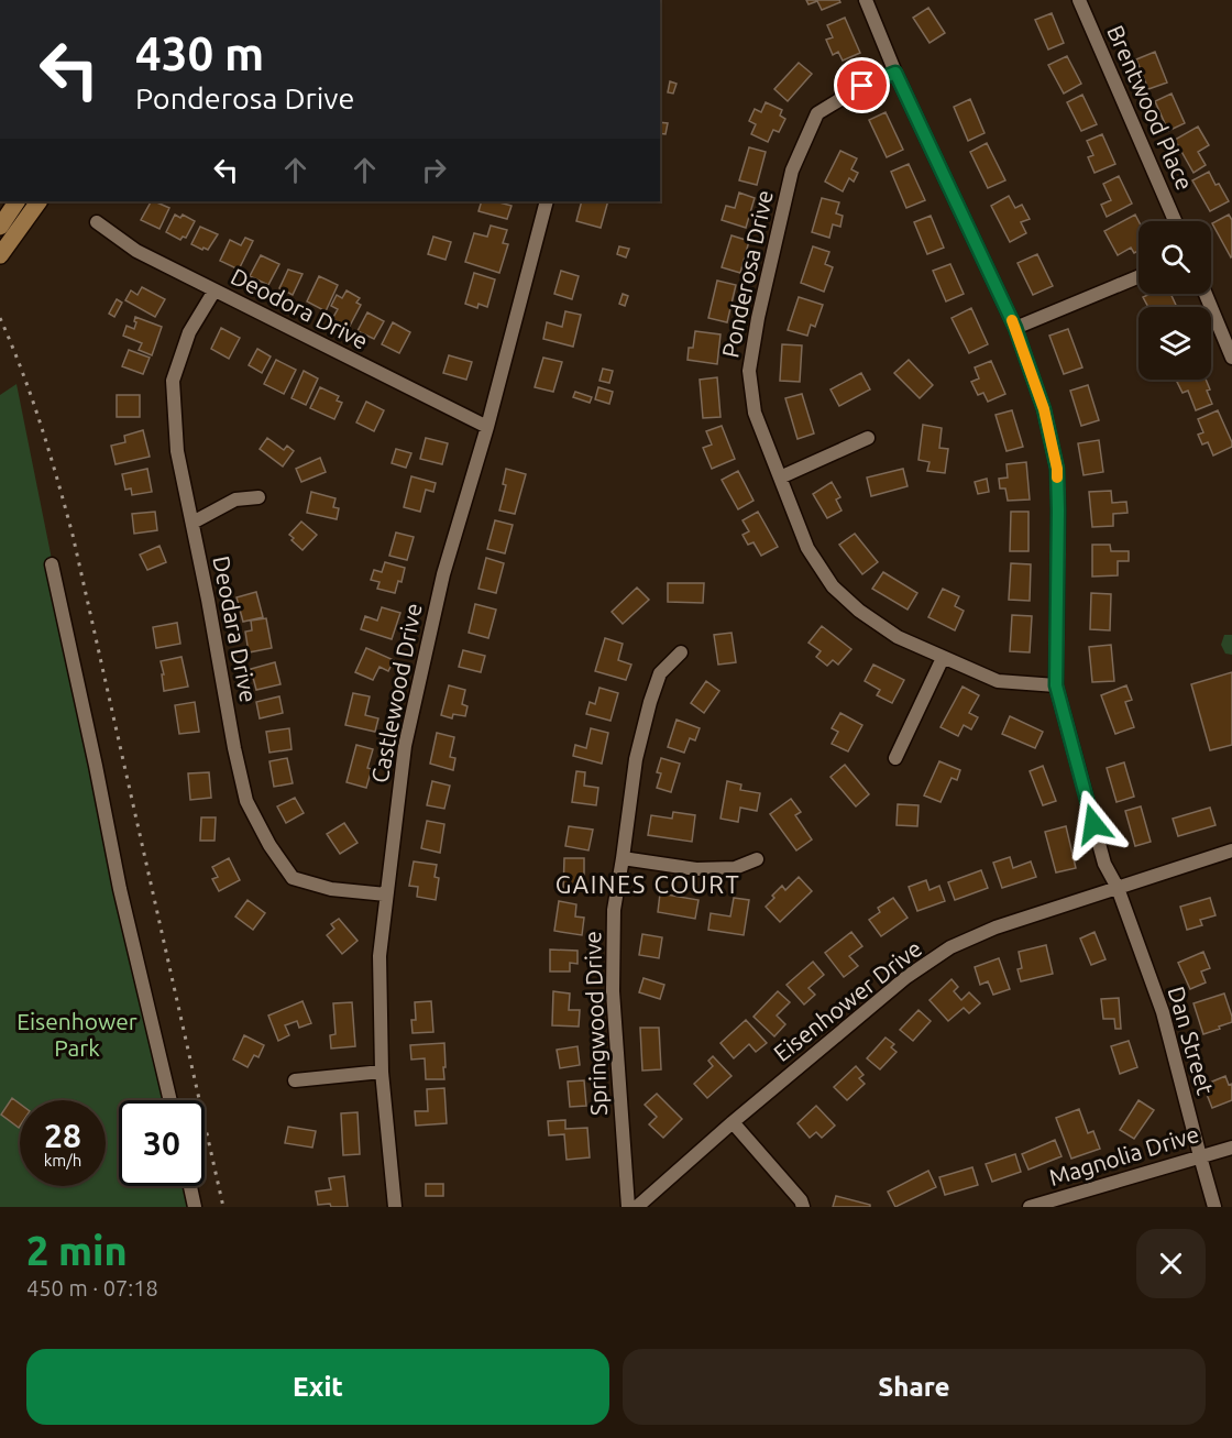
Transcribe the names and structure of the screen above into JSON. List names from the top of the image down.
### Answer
{
  "streets": {
    "street": [
      "Brentwood Place",
      "Ponderosa Drive",
      "Deodora Drive",
      "Deodara Drive",
      "Castlewood Drive",
      "Eisenhower Drive",
      "Springwood Drive",
      "Dan Street",
      "Magnolia Drive"
    ]
  },
  "crossings": [
    ["Ponderosa Drive", "Dan Street"],
    ["Deodora Drive", "Deodara Drive"],
    ["Deodora Drive", "Castlewood Drive"],
    ["Deodara Drive", "Castlewood Drive"],
    ["Eisenhower Drive", "Dan Street"],
    ["Dan Street", "Magnolia Drive"]
  ],
  "districts": ["GAINES COURT"],
  "parks": ["Eisenhower Park"],
  "page": {
    "turn": ["430 m", "Ponderosa Drive"],
    "speed": "28 km/h",
    "limit": "30",
    "heading": ["2 min", "450 m · 07:18"],
    "buttons": ["Exit", "Share"]
  }
}
